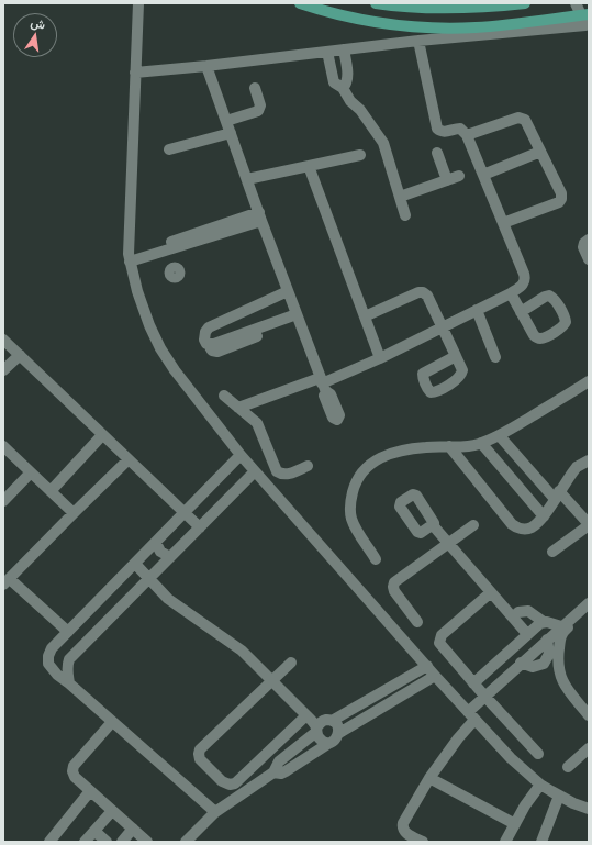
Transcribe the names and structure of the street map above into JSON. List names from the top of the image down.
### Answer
{
  "north": "top"
}
